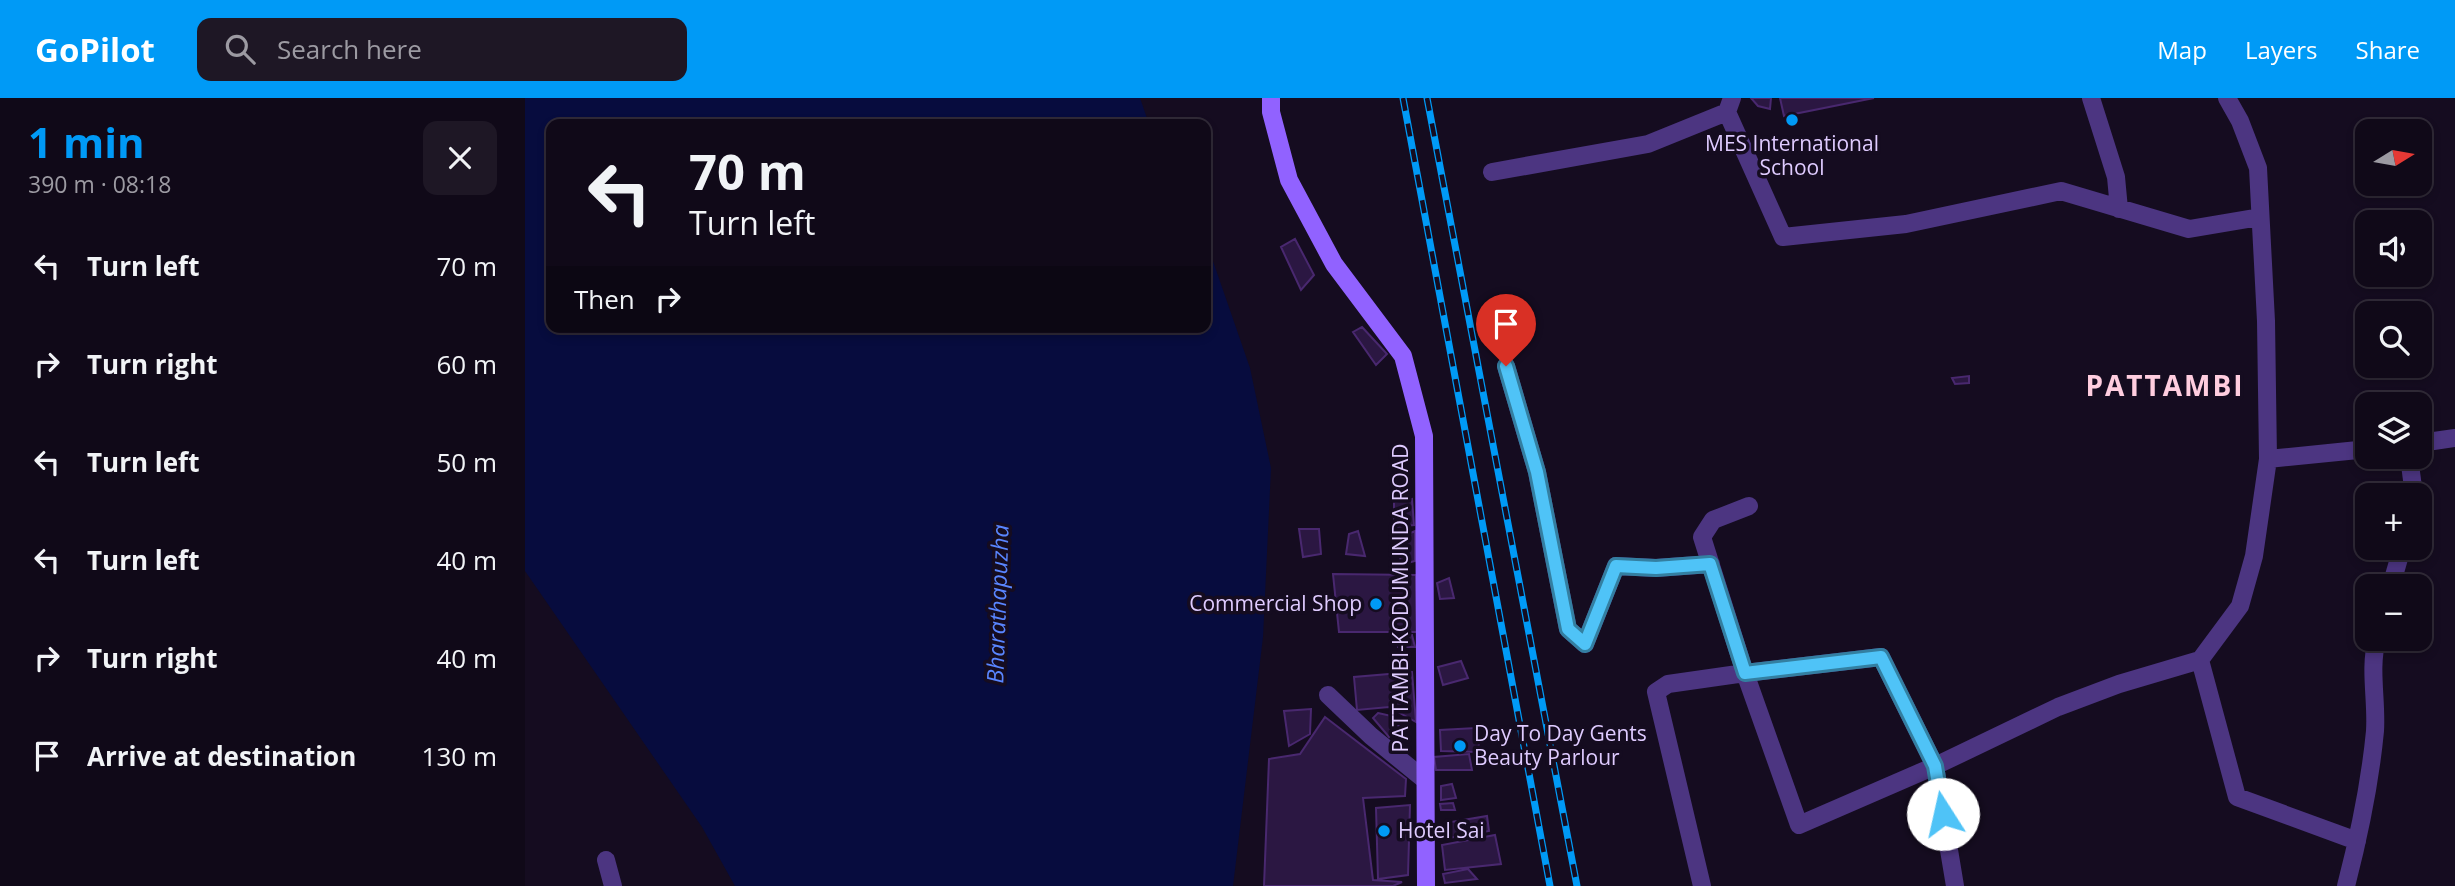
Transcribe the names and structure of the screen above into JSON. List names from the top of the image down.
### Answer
{
  "streets": {
    "main road": ["PATTAMBI-KODUMUNDA ROAD"]
  },
  "districts": ["PATTAMBI"],
  "water": ["Bharathapuzha"],
  "places": [
    "MES International School",
    "Commercial Shop",
    "Day To Day Gents Beauty Parlour",
    "Hotel Sai"
  ],
  "north": "right",
  "page": {
    "header": "GoPilot",
    "search": "Search here",
    "nav": ["Map", "Layers", "Share"],
    "heading": ["1 min", "390 m · 08:18"],
    "map_buttons": ["+", "−"],
    "turn": ["70 m", "Turn left"],
    "list": [
      {
        "name": "Turn left",
        "value": "70 m"
      },
      {
        "name": "Turn right",
        "value": "60 m"
      },
      {
        "name": "Turn left",
        "value": "50 m"
      },
      {
        "name": "Turn left",
        "value": "40 m"
      },
      {
        "name": "Turn right",
        "value": "40 m"
      },
      {
        "name": "Arrive at destination",
        "value": "130 m"
      }
    ],
    "then": "Then"
  }
}
